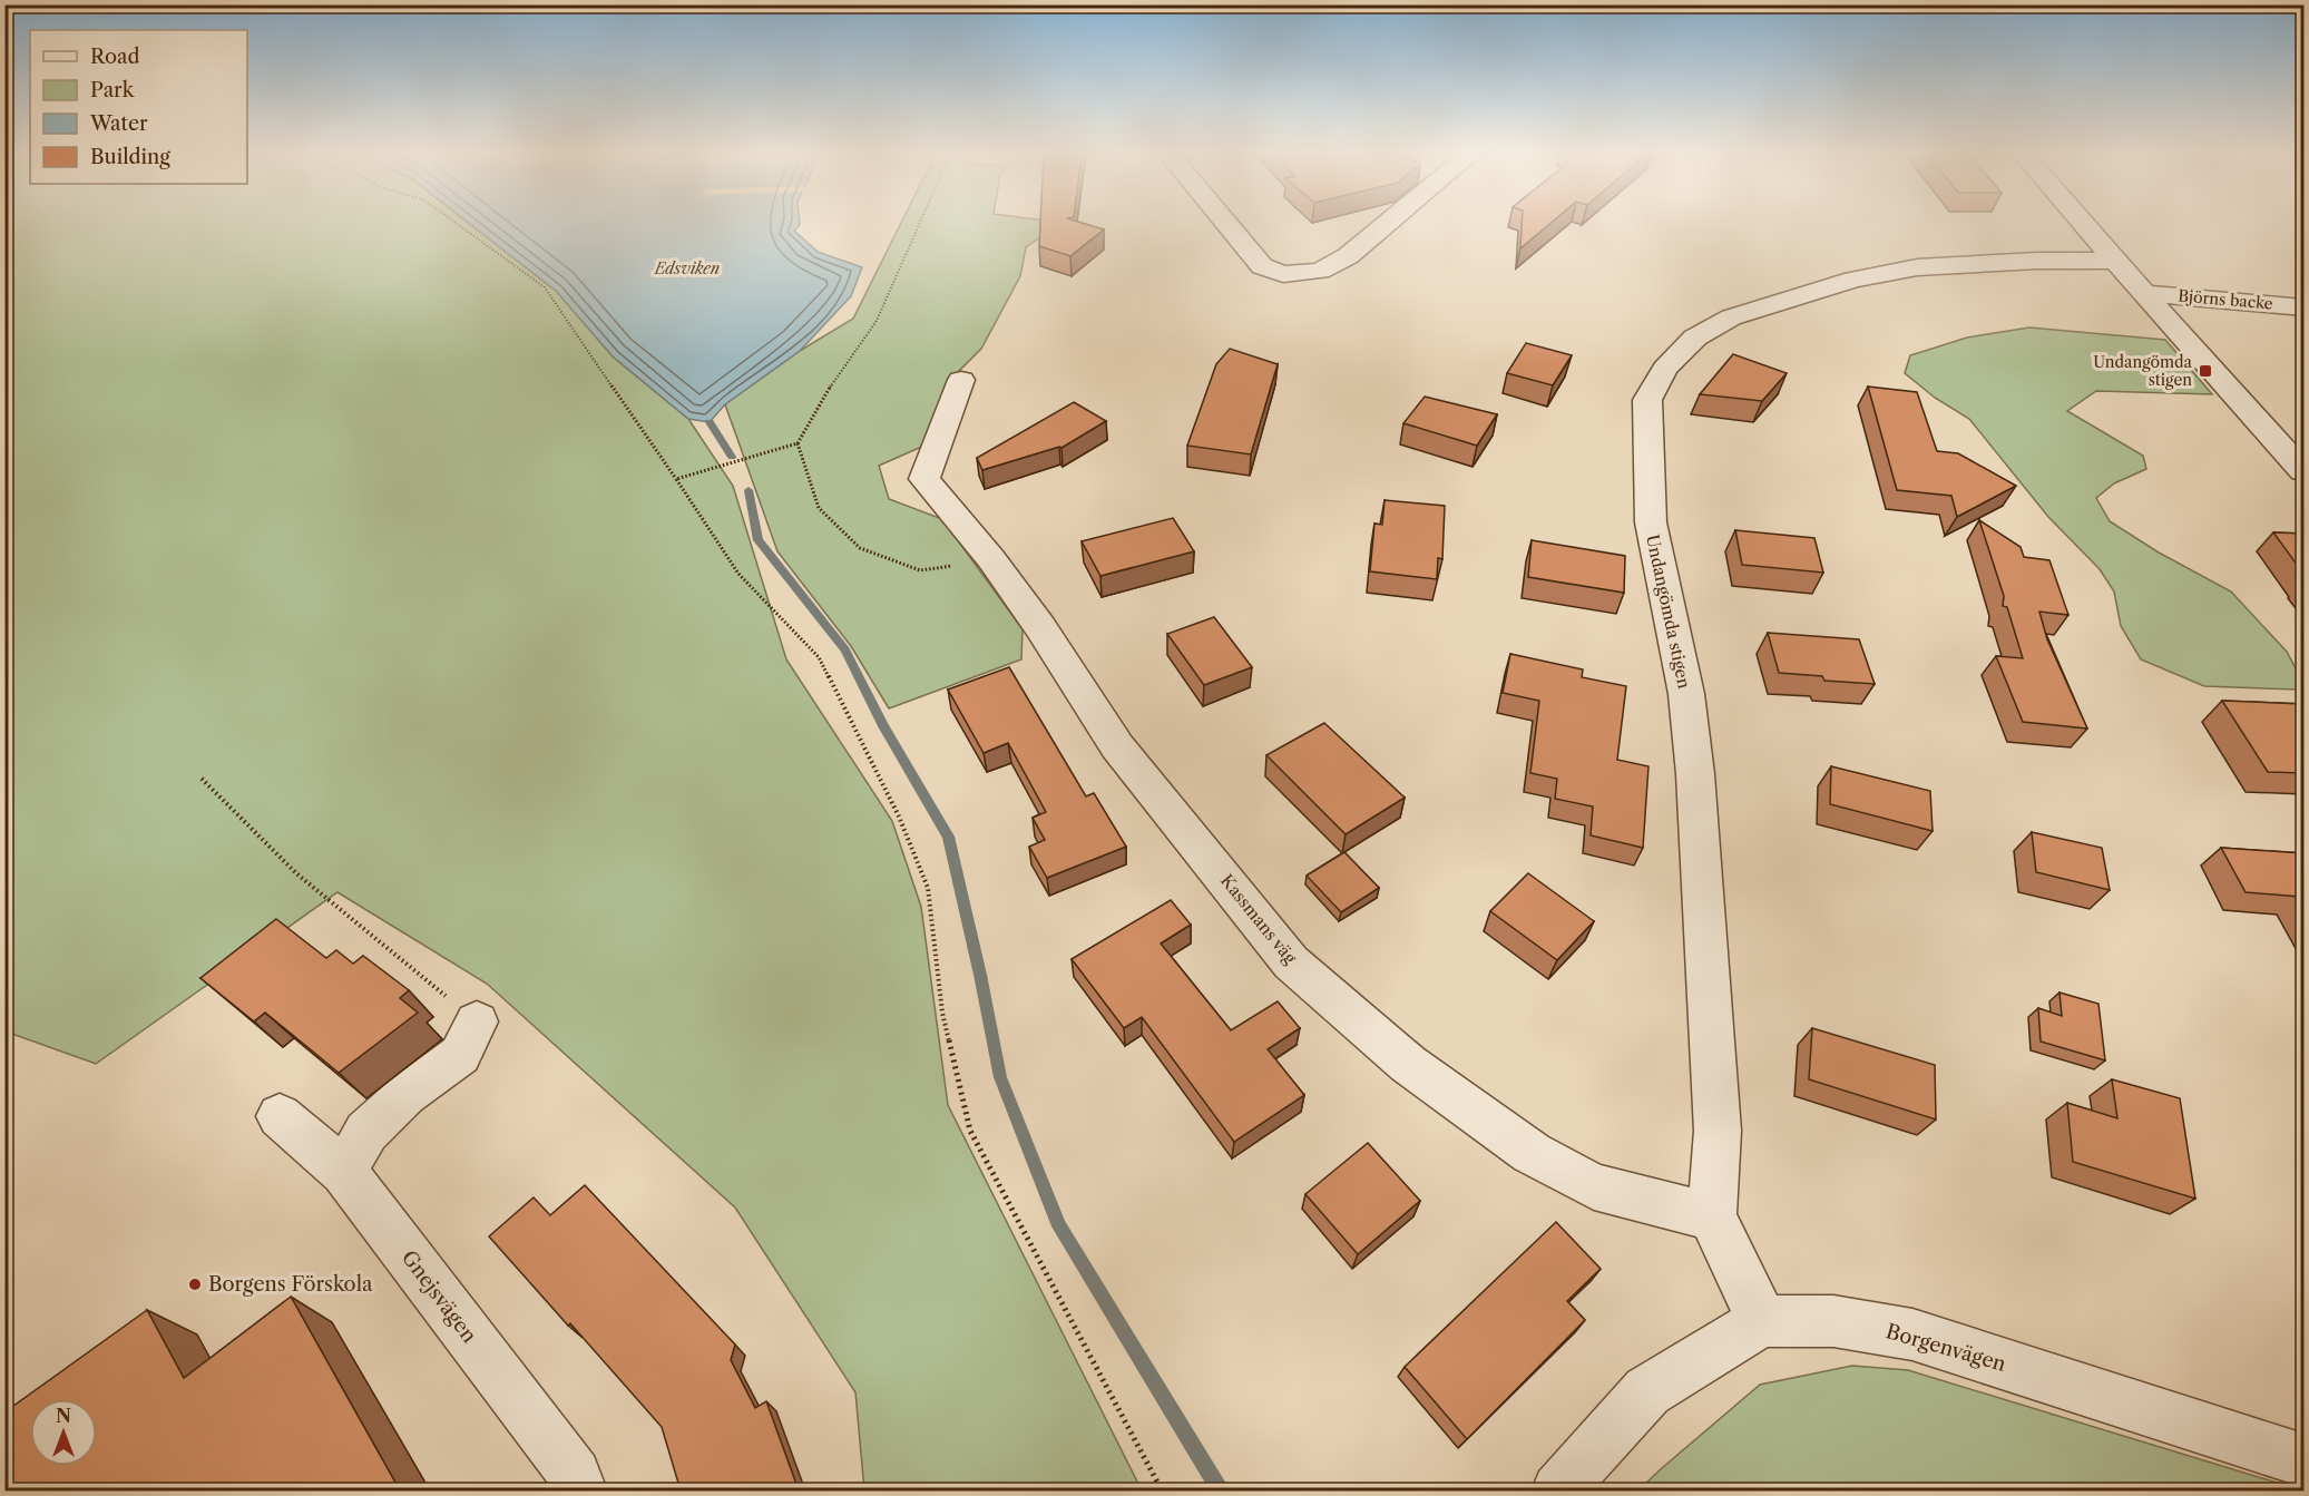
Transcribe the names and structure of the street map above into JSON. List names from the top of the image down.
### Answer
{
  "streets": {
    "street": [
      "Björns backe",
      "Undangömda stigen",
      "Kassmans väg",
      "Gnejsvägen",
      "Borgenvägen"
    ]
  },
  "crossings": [
    ["Undangömda stigen", "Kassmans väg"],
    ["Undangömda stigen", "Borgenvägen"]
  ],
  "water": ["Edsviken"],
  "places": {
    "transit": ["Undangömda stigen"],
    "other": ["Borgens Förskola"]
  },
  "legend": [
    "Road",
    "Park",
    "Water",
    "Building"
  ],
  "north": "top"
}
